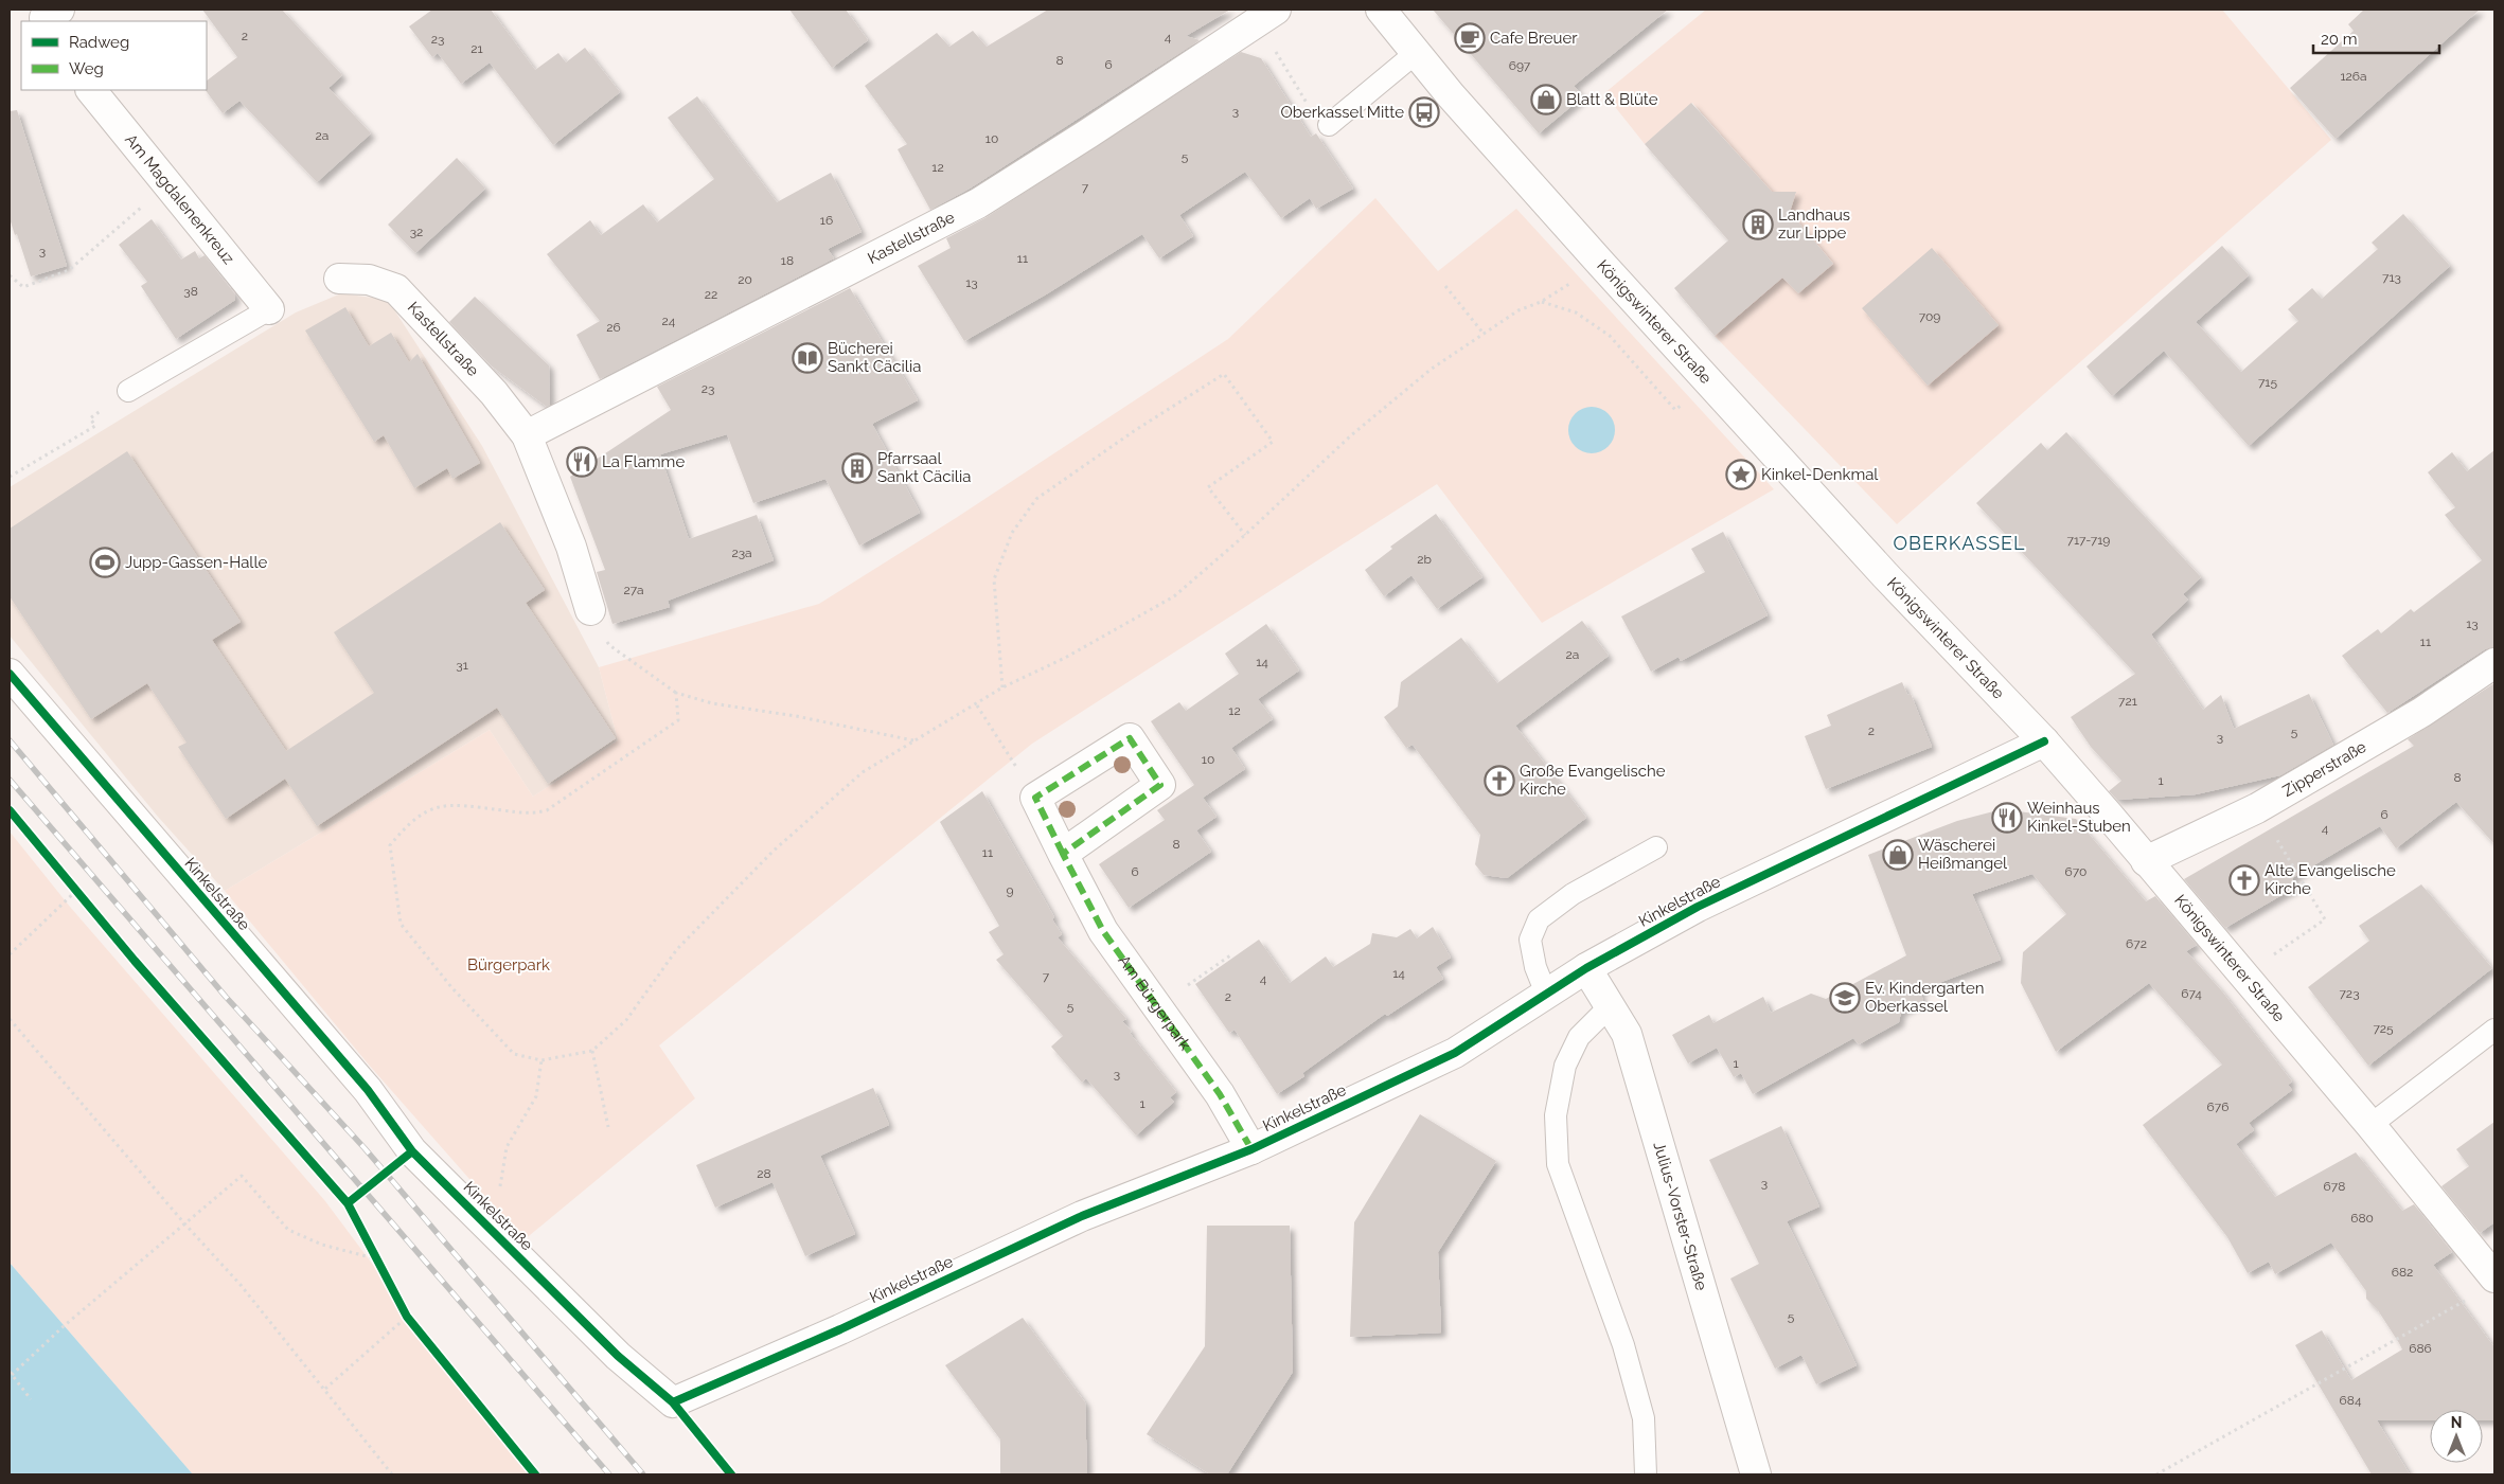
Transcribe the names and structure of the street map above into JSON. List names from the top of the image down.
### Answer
{
  "streets": {
    "street": [
      "Am Magdalenenkreuz",
      "Kastellstraße",
      "Königswinterer Straße",
      "Zipperstraße",
      "Kinkelstraße",
      "Am Bürgerpark",
      "Julius-Vorster-Straße"
    ]
  },
  "crossings": [
    ["Königswinterer Straße", "Zipperstraße"],
    ["Königswinterer Straße", "Kinkelstraße"],
    ["Kinkelstraße", "Am Bürgerpark"],
    ["Kinkelstraße", "Julius-Vorster-Straße"]
  ],
  "districts": ["OBERKASSEL"],
  "parks": ["Bürgerpark"],
  "places": {
    "cafe": ["Cafe Breuer"],
    "shop": ["Blatt & Blüte", "Wäscherei Heißmangel"],
    "bus stop": ["Oberkassel Mitte"],
    "building": ["Landhaus zur Lippe", "Pfarrsaal Sankt Cäcilia"],
    "library": ["Bücherei Sankt Cäcilia"],
    "restaurant": ["La Flamme", "Weinhaus Kinkel-Stuben"],
    "place": ["Kinkel-Denkmal"],
    "sports": ["Jupp-Gassen-Halle"],
    "church": ["Große Evangelische Kirche", "Alte Evangelische Kirche"],
    "school or university": ["Ev. Kindergarten Oberkassel"]
  },
  "house_numbers": [
    "2",
    "4",
    "23",
    "21",
    "8",
    "6",
    "697",
    "126a",
    "3",
    "2a",
    "10",
    "5",
    "12",
    "7",
    "16",
    "32",
    "3",
    "11",
    "18",
    "713",
    "20",
    "13",
    "38",
    "22",
    "709",
    "24",
    "26",
    "715",
    "23",
    "717-719",
    "23a",
    "2b",
    "27a",
    "13",
    "11",
    "2a",
    "14",
    "31",
    "721",
    "12",
    "2",
    "5",
    "3",
    "10",
    "8",
    "1",
    "6",
    "4",
    "8",
    "11",
    "6",
    "670",
    "9",
    "672",
    "14",
    "7",
    "4",
    "674",
    "723",
    "2",
    "5",
    "725",
    "1",
    "3",
    "1",
    "676",
    "28",
    "3",
    "678",
    "680",
    "682",
    "5",
    "686",
    "684"
  ],
  "legend": ["Radweg", "Weg"],
  "scale_bar": "20 m",
  "north": "top"
}
